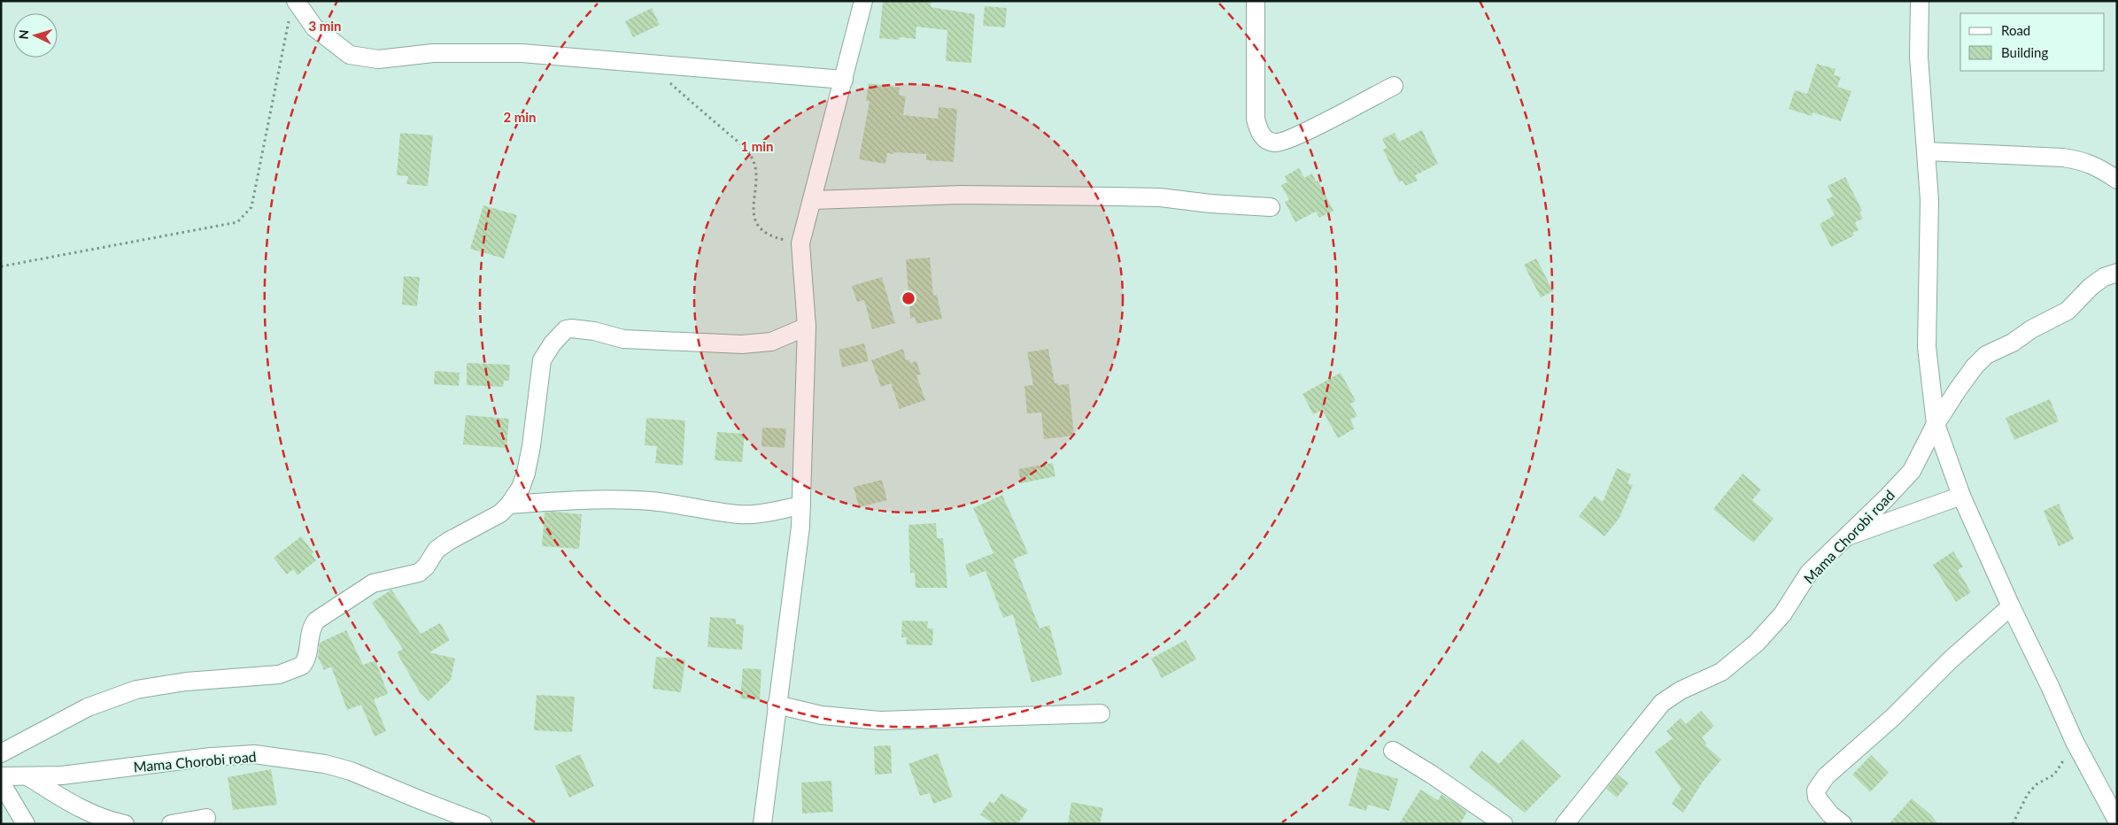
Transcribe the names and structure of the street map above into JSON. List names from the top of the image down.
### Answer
{
  "streets": {
    "street": ["Mama Chorobi road"]
  },
  "legend": ["Road", "Building"],
  "north": "left",
  "rings": ["3 min", "2 min", "1 min"]
}
